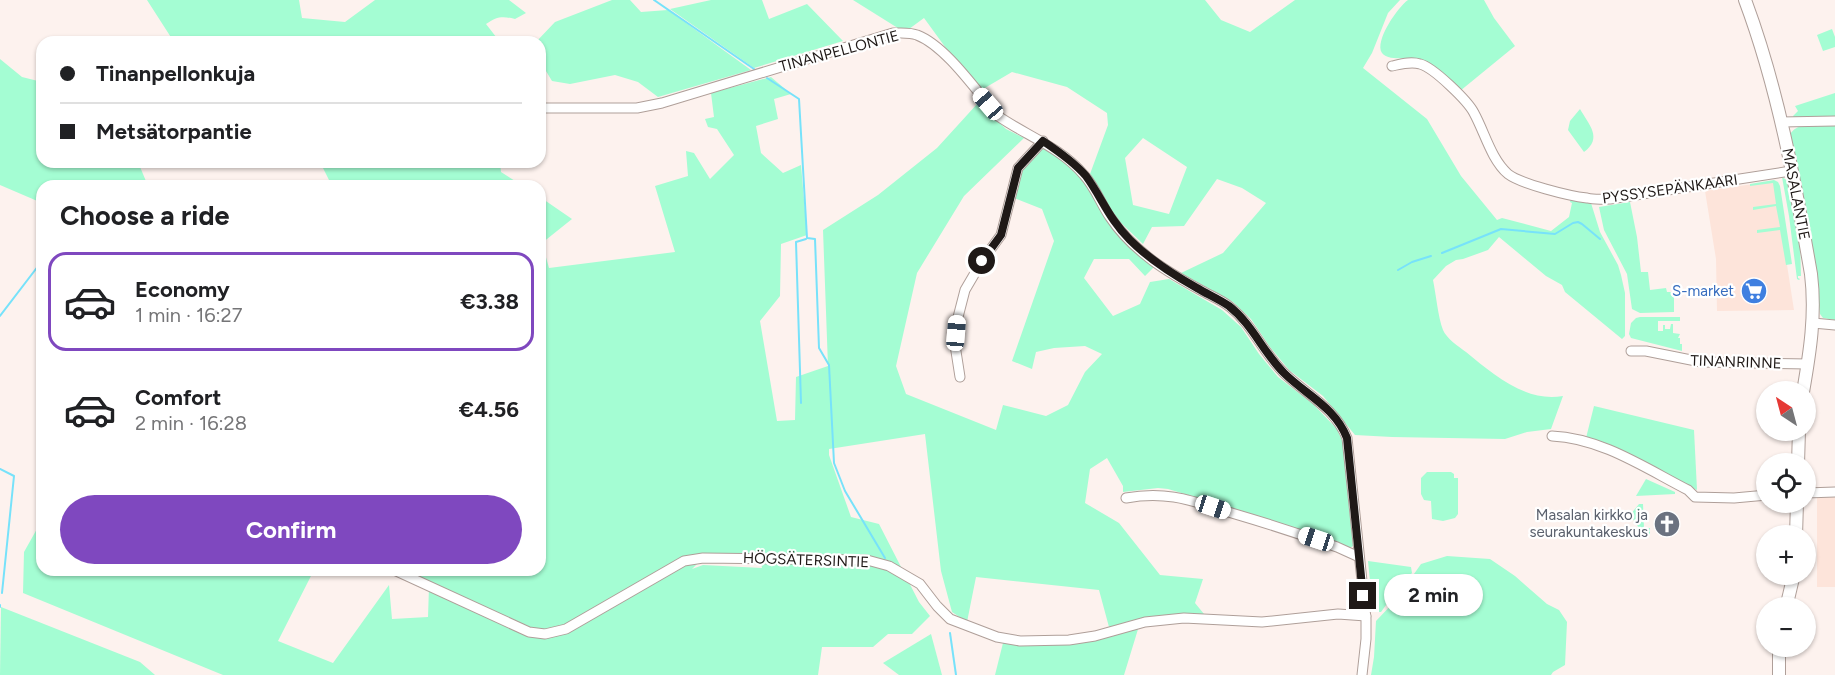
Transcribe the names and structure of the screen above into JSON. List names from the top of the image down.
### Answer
{
  "streets": {
    "street": [
      "TINANPELLONTIE",
      "PYSSYSEPÄNKAARI",
      "MASALANTIE",
      "TINANRINNE",
      "HÖGSÄTERSINTIE"
    ]
  },
  "crossings": [
    ["PYSSYSEPÄNKAARI", "MASALANTIE"],
    ["MASALANTIE", "TINANRINNE"]
  ],
  "places": {
    "supermarket": ["S-market"],
    "church": ["Masalan kirkko ja seurakuntakeskus"]
  },
  "north": "top left",
  "page": {
    "banner": ["Tinanpellonkuja", "Metsätorpantie"],
    "heading": "Choose a ride",
    "list": [
      {
        "name": "Economy",
        "note": "1 min · 16:27",
        "value": "€3.38"
      },
      {
        "name": "Comfort",
        "note": "2 min · 16:28",
        "value": "€4.56"
      }
    ],
    "map_buttons": ["+", "−"],
    "buttons": "Confirm",
    "bubble": "2 min"
  }
}
